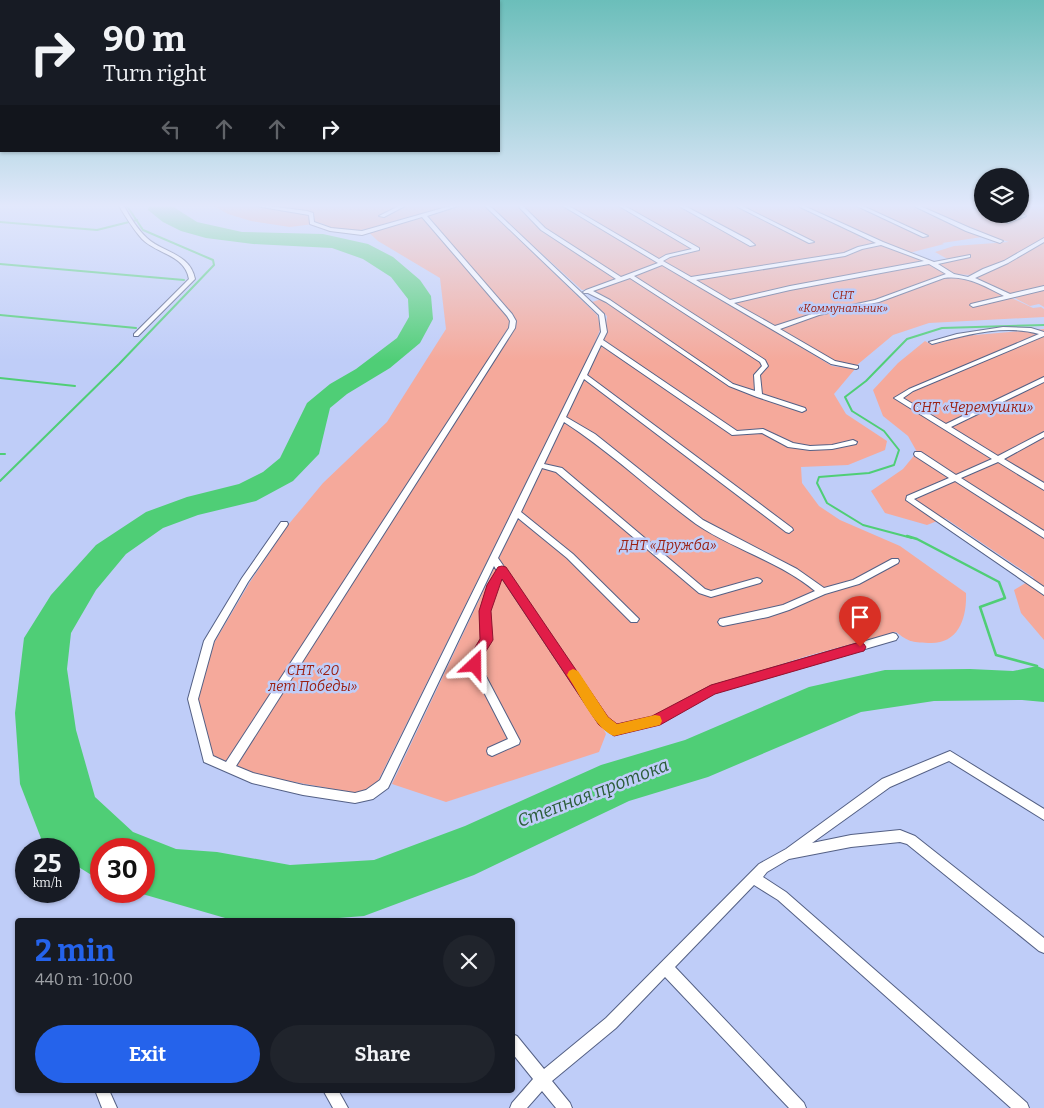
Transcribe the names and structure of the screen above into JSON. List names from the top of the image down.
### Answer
{
  "water": ["Степная протока"],
  "parks": [
    "СНТ «Коммунальник»",
    "СНТ «Черемушки»",
    "ДНТ «Дружба»",
    "СНТ «20 лет Победы»"
  ],
  "page": {
    "turn": ["90 m", "Turn right"],
    "speed": "25 km/h",
    "limit": "30",
    "heading": ["2 min", "440 m · 10:00"],
    "buttons": ["Exit", "Share"]
  }
}
